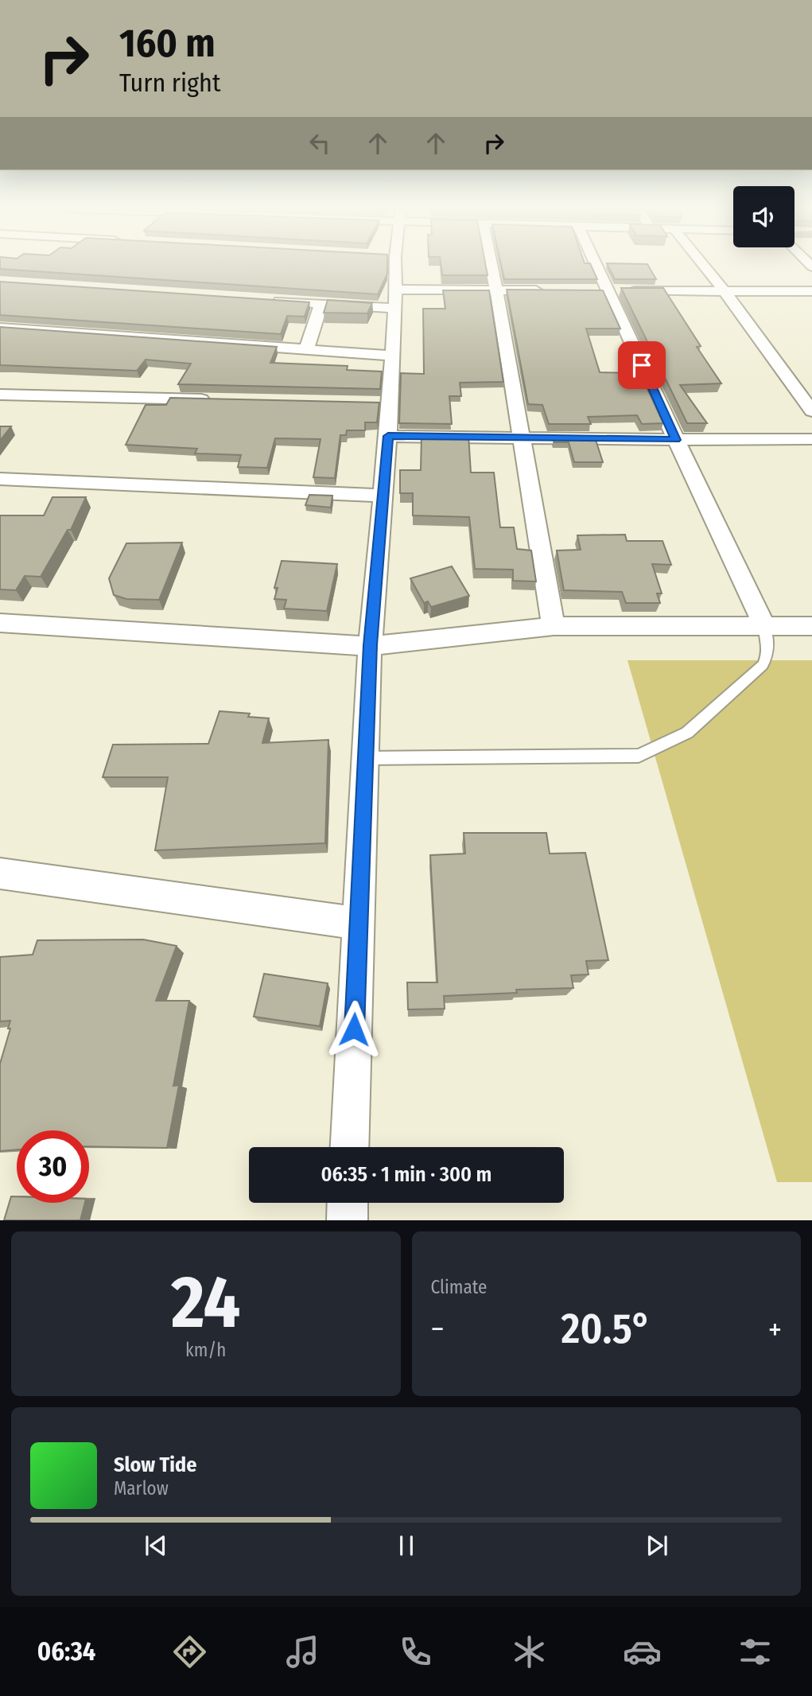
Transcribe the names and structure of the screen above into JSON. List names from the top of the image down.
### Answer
{
  "page": {
    "turn": ["160 m", "Turn right"],
    "limit": "30",
    "trip": "06:35 · 1 min · 300 m",
    "tile": [
      ["24", "km/h"],
      "Climate"
    ],
    "heat": ["−", "20.5°", "+"],
    "song": ["Slow Tide", "Marlow"],
    "tabs": "06:34"
  }
}
